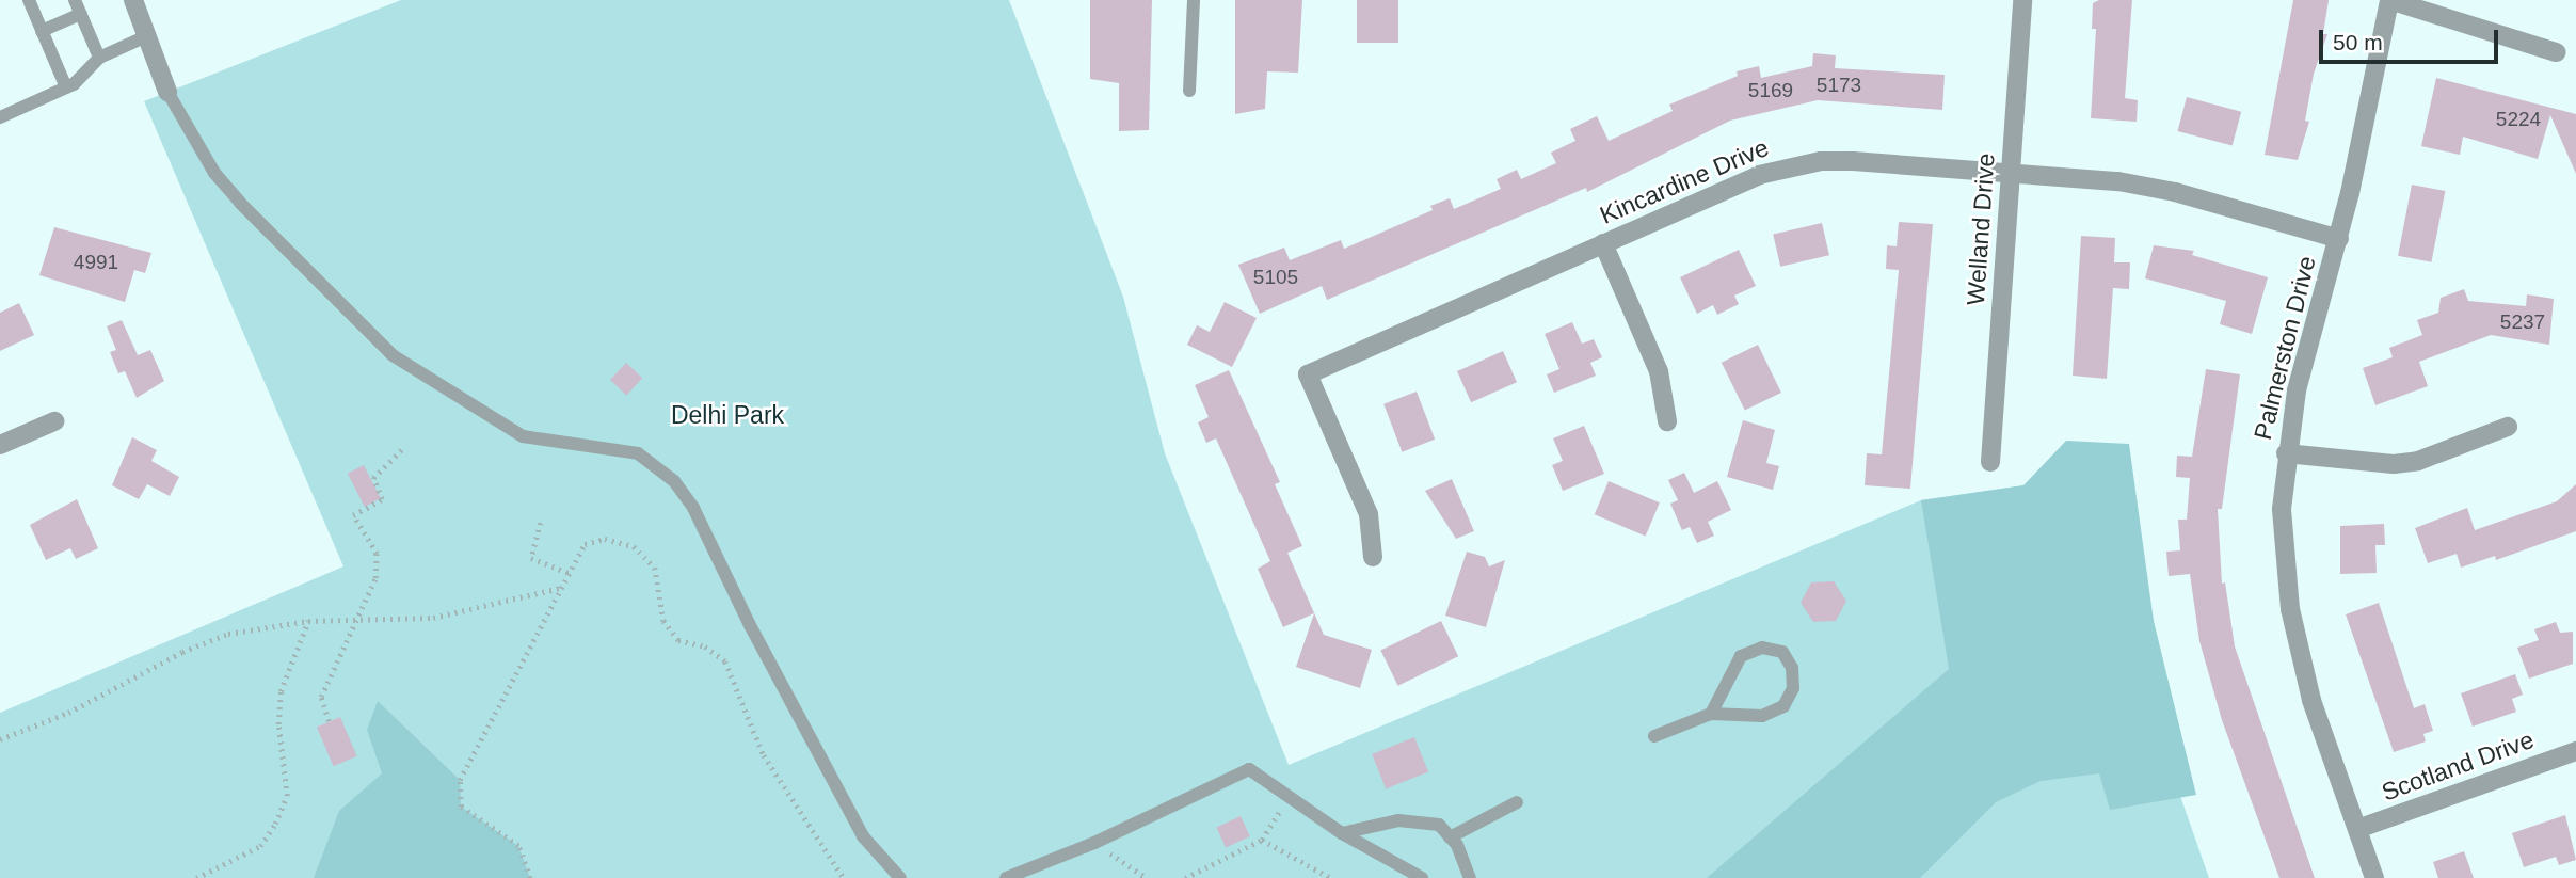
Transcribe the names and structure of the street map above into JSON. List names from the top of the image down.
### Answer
{
  "streets": {
    "street": [
      "Kincardine Drive",
      "Welland Drive",
      "Palmerston Drive",
      "Scotland Drive"
    ]
  },
  "crossings": [
    ["Kincardine Drive", "Welland Drive"],
    ["Kincardine Drive", "Palmerston Drive"],
    ["Palmerston Drive", "Scotland Drive"]
  ],
  "parks": ["Delhi Park"],
  "house_numbers": [
    "5173",
    "5169",
    "5224",
    "4991",
    "5105",
    "5237"
  ],
  "scale_bar": "50 m"
}
